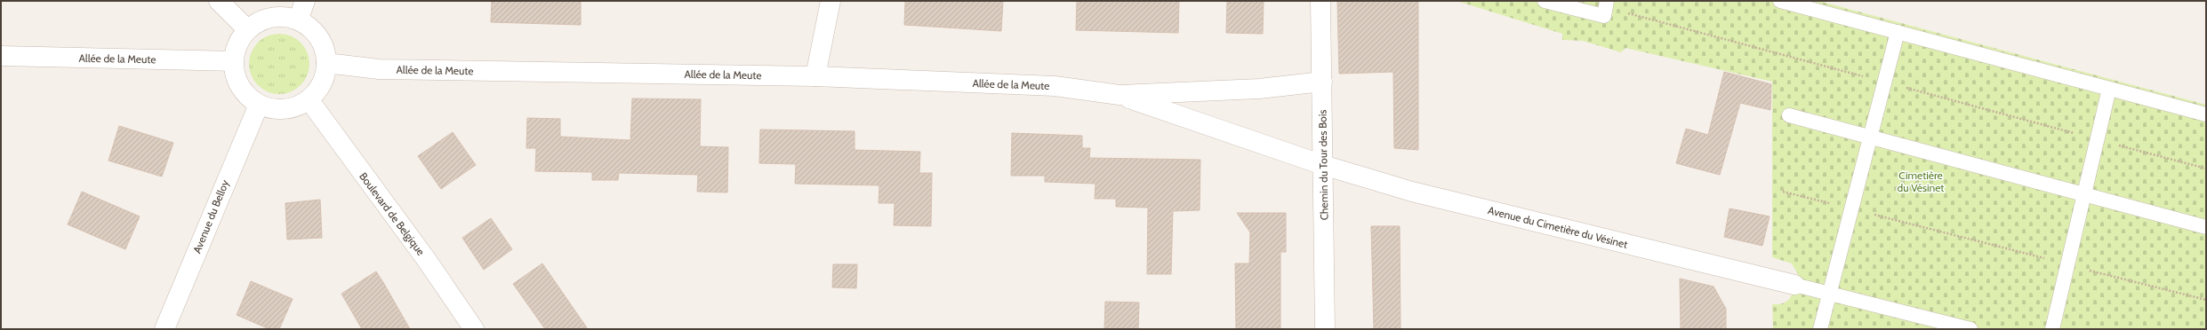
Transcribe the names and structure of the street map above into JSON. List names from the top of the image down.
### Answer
{
  "streets": {
    "street": [
      "Allée de la Meute",
      "Chemin du Tour des Bois",
      "Boulevard de Belgique",
      "Avenue du Belloy",
      "Avenue du Cimetière du Vésinet"
    ]
  },
  "crossings": [
    ["Allée de la Meute", "Chemin du Tour des Bois"],
    ["Allée de la Meute", "Boulevard de Belgique"],
    ["Allée de la Meute", "Avenue du Belloy"],
    ["Allée de la Meute", "Avenue du Cimetière du Vésinet"],
    ["Chemin du Tour des Bois", "Avenue du Cimetière du Vésinet"],
    ["Boulevard de Belgique", "Avenue du Belloy"]
  ],
  "parks": ["Cimetière du Vésinet"]
}
